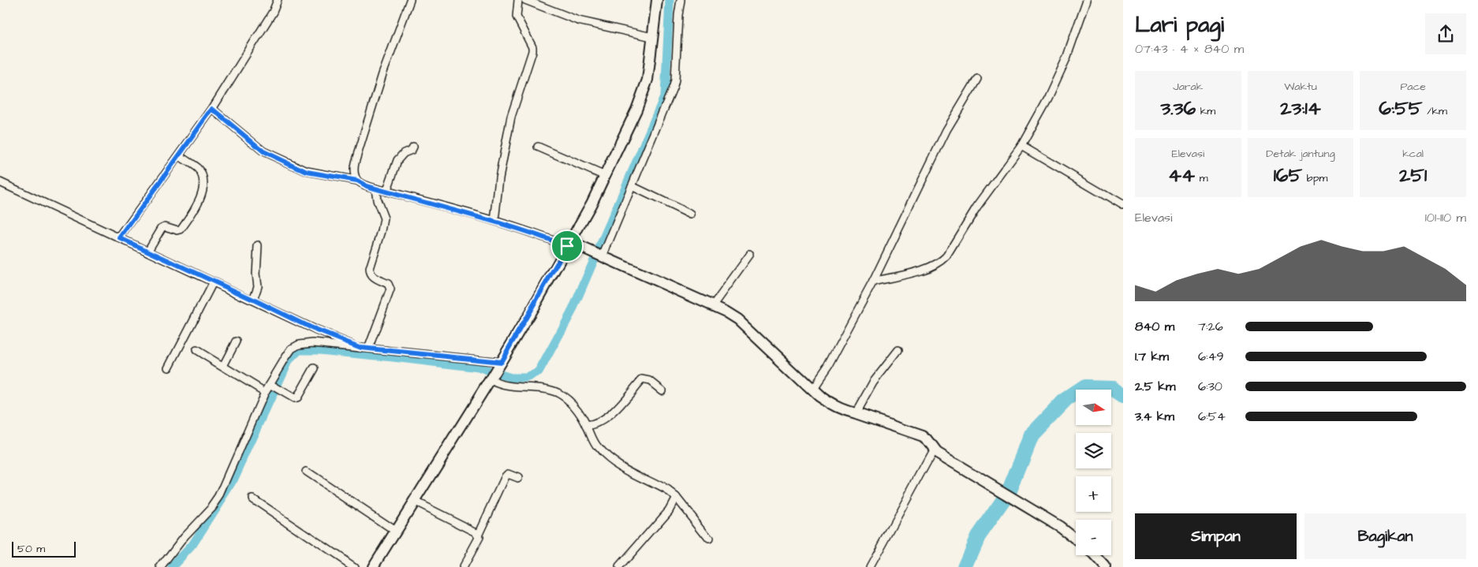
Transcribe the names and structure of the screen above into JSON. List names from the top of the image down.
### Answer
{
  "scale_bar": "50 m",
  "north": "right",
  "page": {
    "heading": ["Lari pagi", "07:43 · 4 × 840 m"],
    "stats": [
      ["Jarak", "3.36 km"],
      ["Waktu", "23:14"],
      ["Pace", "6:55 /km"],
      ["Elevasi", "44 m"],
      ["Detak jantung", "165 bpm"],
      ["kcal", "251"]
    ],
    "chart": ["Elevasi", "101–110 m"],
    "list": [
      {
        "name": "840 m",
        "note": "7:26"
      },
      {
        "name": "1.7 km",
        "note": "6:49"
      },
      {
        "name": "2.5 km",
        "note": "6:30"
      },
      {
        "name": "3.4 km",
        "note": "6:54"
      }
    ],
    "map_buttons": ["+", "−"],
    "buttons": ["Simpan", "Bagikan"],
    "scale": "50 m"
  }
}
